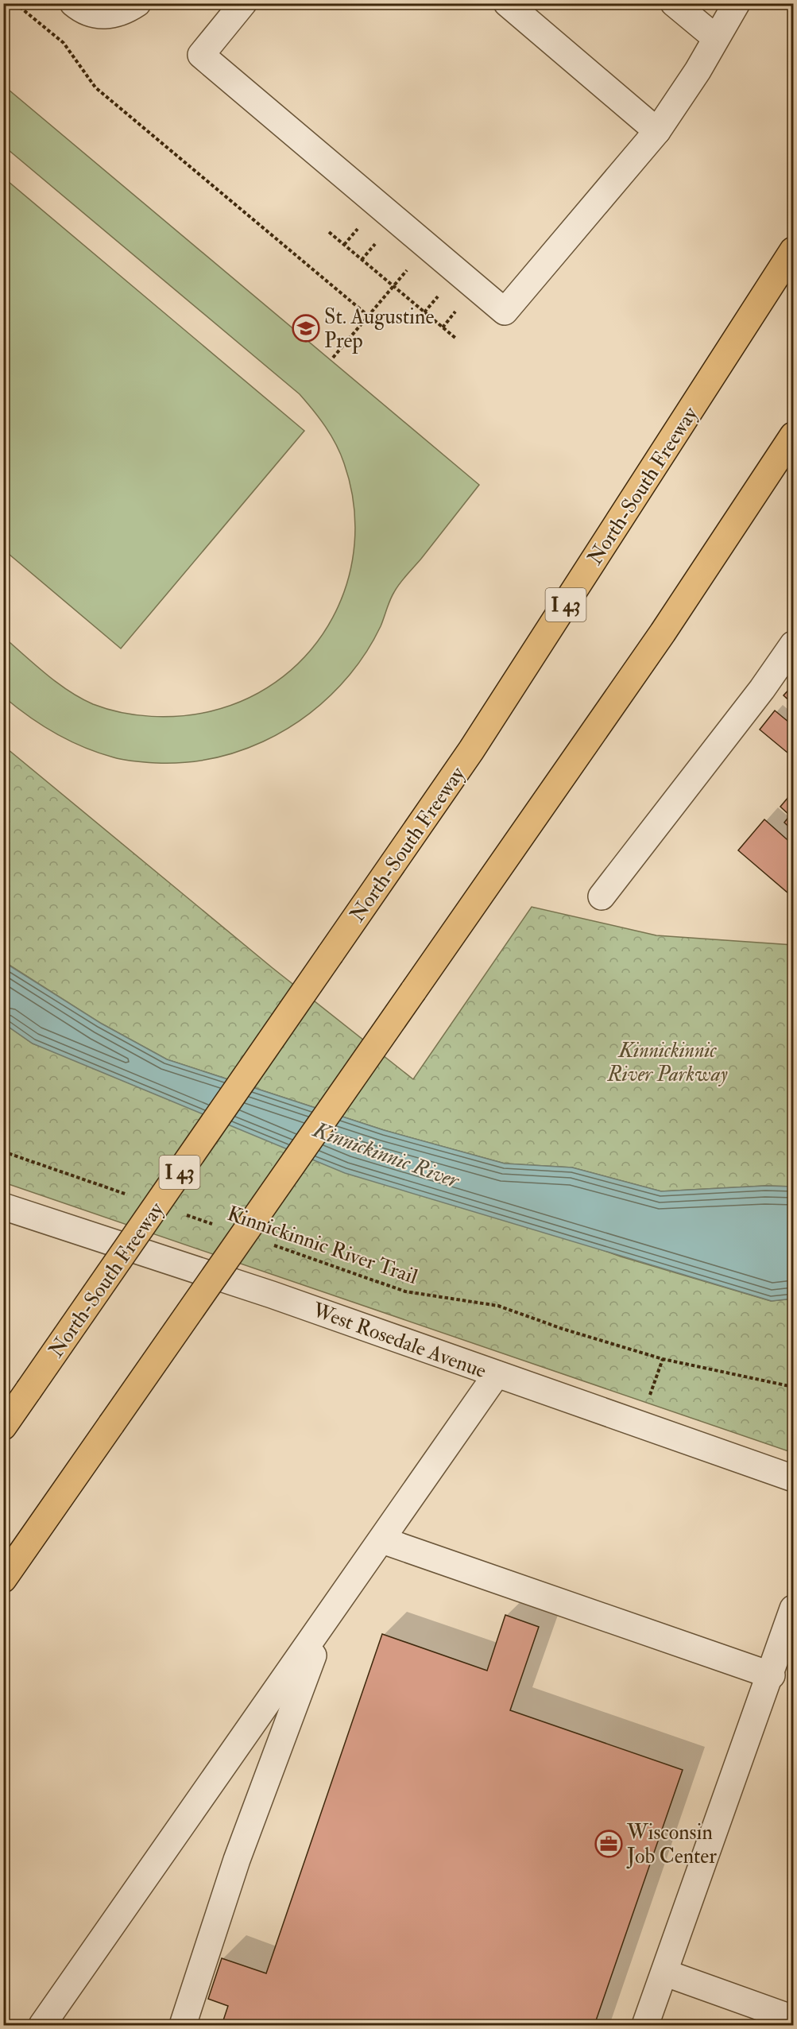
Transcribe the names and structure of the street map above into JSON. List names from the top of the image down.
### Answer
{
  "streets": {
    "highway": ["North-South Freeway", "I 43"],
    "street": ["West Rosedale Avenue"],
    "path": ["Kinnickinnic River Trail"]
  },
  "water": ["Kinnickinnic River"],
  "parks": ["Kinnickinnic River Parkway"],
  "places": {
    "school or university": ["St. Augustine Prep"],
    "office": ["Wisconsin Job Center"]
  }
}
